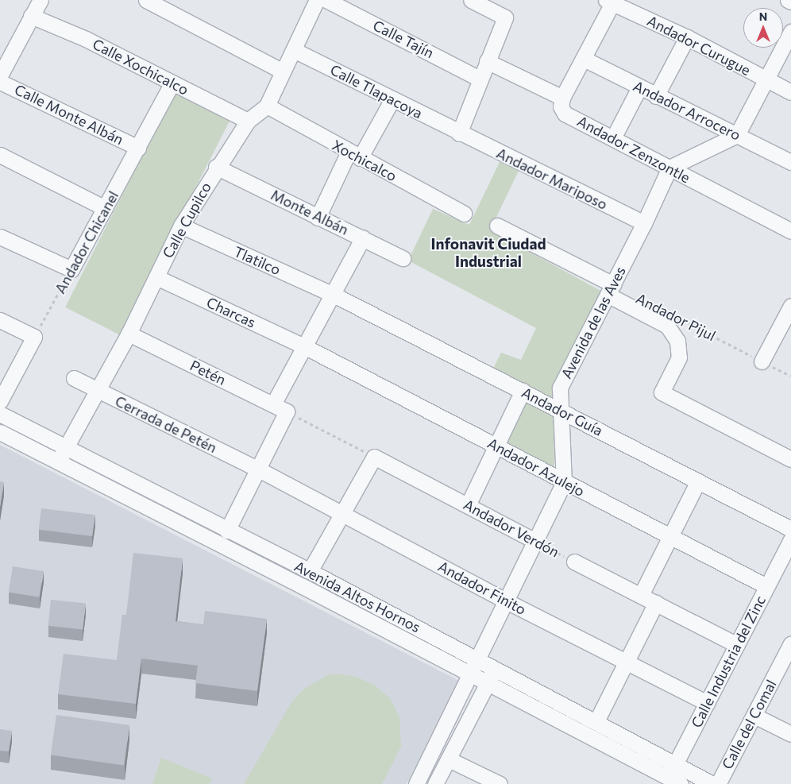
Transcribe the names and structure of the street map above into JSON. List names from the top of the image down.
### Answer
{
  "streets": {
    "street": [
      "Calle Tajín",
      "Andador Curugue",
      "Calle Xochicalco",
      "Calle Tlapacoya",
      "Andador Arrocero",
      "Calle Monte Albán",
      "Andador Zenzontle",
      "Xochicalco",
      "Andador Mariposo",
      "Monte Albán",
      "Calle Cupilco",
      "Andador Chicanel",
      "Tlatilco",
      "Charcas",
      "Avenida de las Aves",
      "Petén",
      "Andador Guía",
      "Cerrada de Petén",
      "Andador Azulejo",
      "Andador Verdón",
      "Andador Finito",
      "Avenida Altos Hornos",
      "Calle Industria del Zinc",
      "Calle del Comal"
    ],
    "path": ["Andador Pijul"]
  },
  "crossings": [
    ["Calle Tajín", "Calle Cupilco"],
    ["Calle Xochicalco", "Calle Cupilco"],
    ["Calle Xochicalco", "Andador Chicanel"],
    ["Calle Tlapacoya", "Andador Mariposo"],
    ["Calle Tlapacoya", "Calle Cupilco"],
    ["Calle Monte Albán", "Andador Chicanel"],
    ["Andador Zenzontle", "Avenida de las Aves"],
    ["Xochicalco", "Calle Cupilco"],
    ["Andador Mariposo", "Avenida de las Aves"],
    ["Monte Albán", "Calle Cupilco"],
    ["Calle Cupilco", "Tlatilco"],
    ["Calle Cupilco", "Charcas"],
    ["Calle Cupilco", "Petén"],
    ["Calle Cupilco", "Cerrada de Petén"],
    ["Calle Cupilco", "Avenida Altos Hornos"],
    ["Tlatilco", "Andador Guía"],
    ["Charcas", "Andador Azulejo"],
    ["Avenida de las Aves", "Andador Guía"],
    ["Avenida de las Aves", "Andador Azulejo"],
    ["Avenida de las Aves", "Andador Verdón"],
    ["Avenida de las Aves", "Andador Finito"],
    ["Avenida de las Aves", "Avenida Altos Hornos"],
    ["Cerrada de Petén", "Andador Finito"],
    ["Andador Azulejo", "Calle Industria del Zinc"],
    ["Andador Verdón", "Calle Industria del Zinc"],
    ["Andador Finito", "Calle Industria del Zinc"],
    ["Avenida Altos Hornos", "Calle Industria del Zinc"]
  ],
  "districts": ["Infonavit Ciudad Industrial"],
  "north": "top"
}
